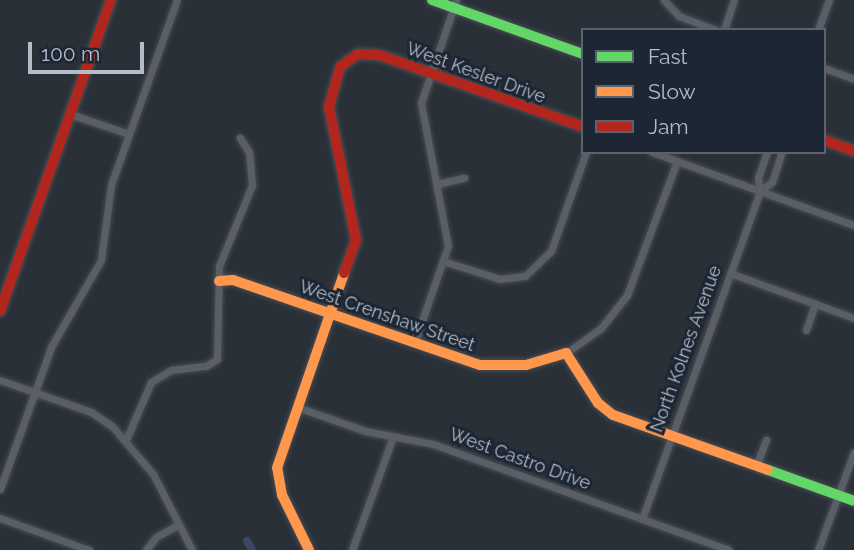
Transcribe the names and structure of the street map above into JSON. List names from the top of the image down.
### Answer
{
  "streets": {
    "street": [
      "West Kesler Drive",
      "West Crenshaw Street",
      "North Kolnes Avenue",
      "West Castro Drive"
    ]
  },
  "crossings": [
    ["West Kesler Drive", "West Crenshaw Street"],
    ["North Kolnes Avenue", "West Castro Drive"]
  ],
  "legend": ["Fast", "Slow", "Jam"],
  "scale_bar": "100 m"
}
